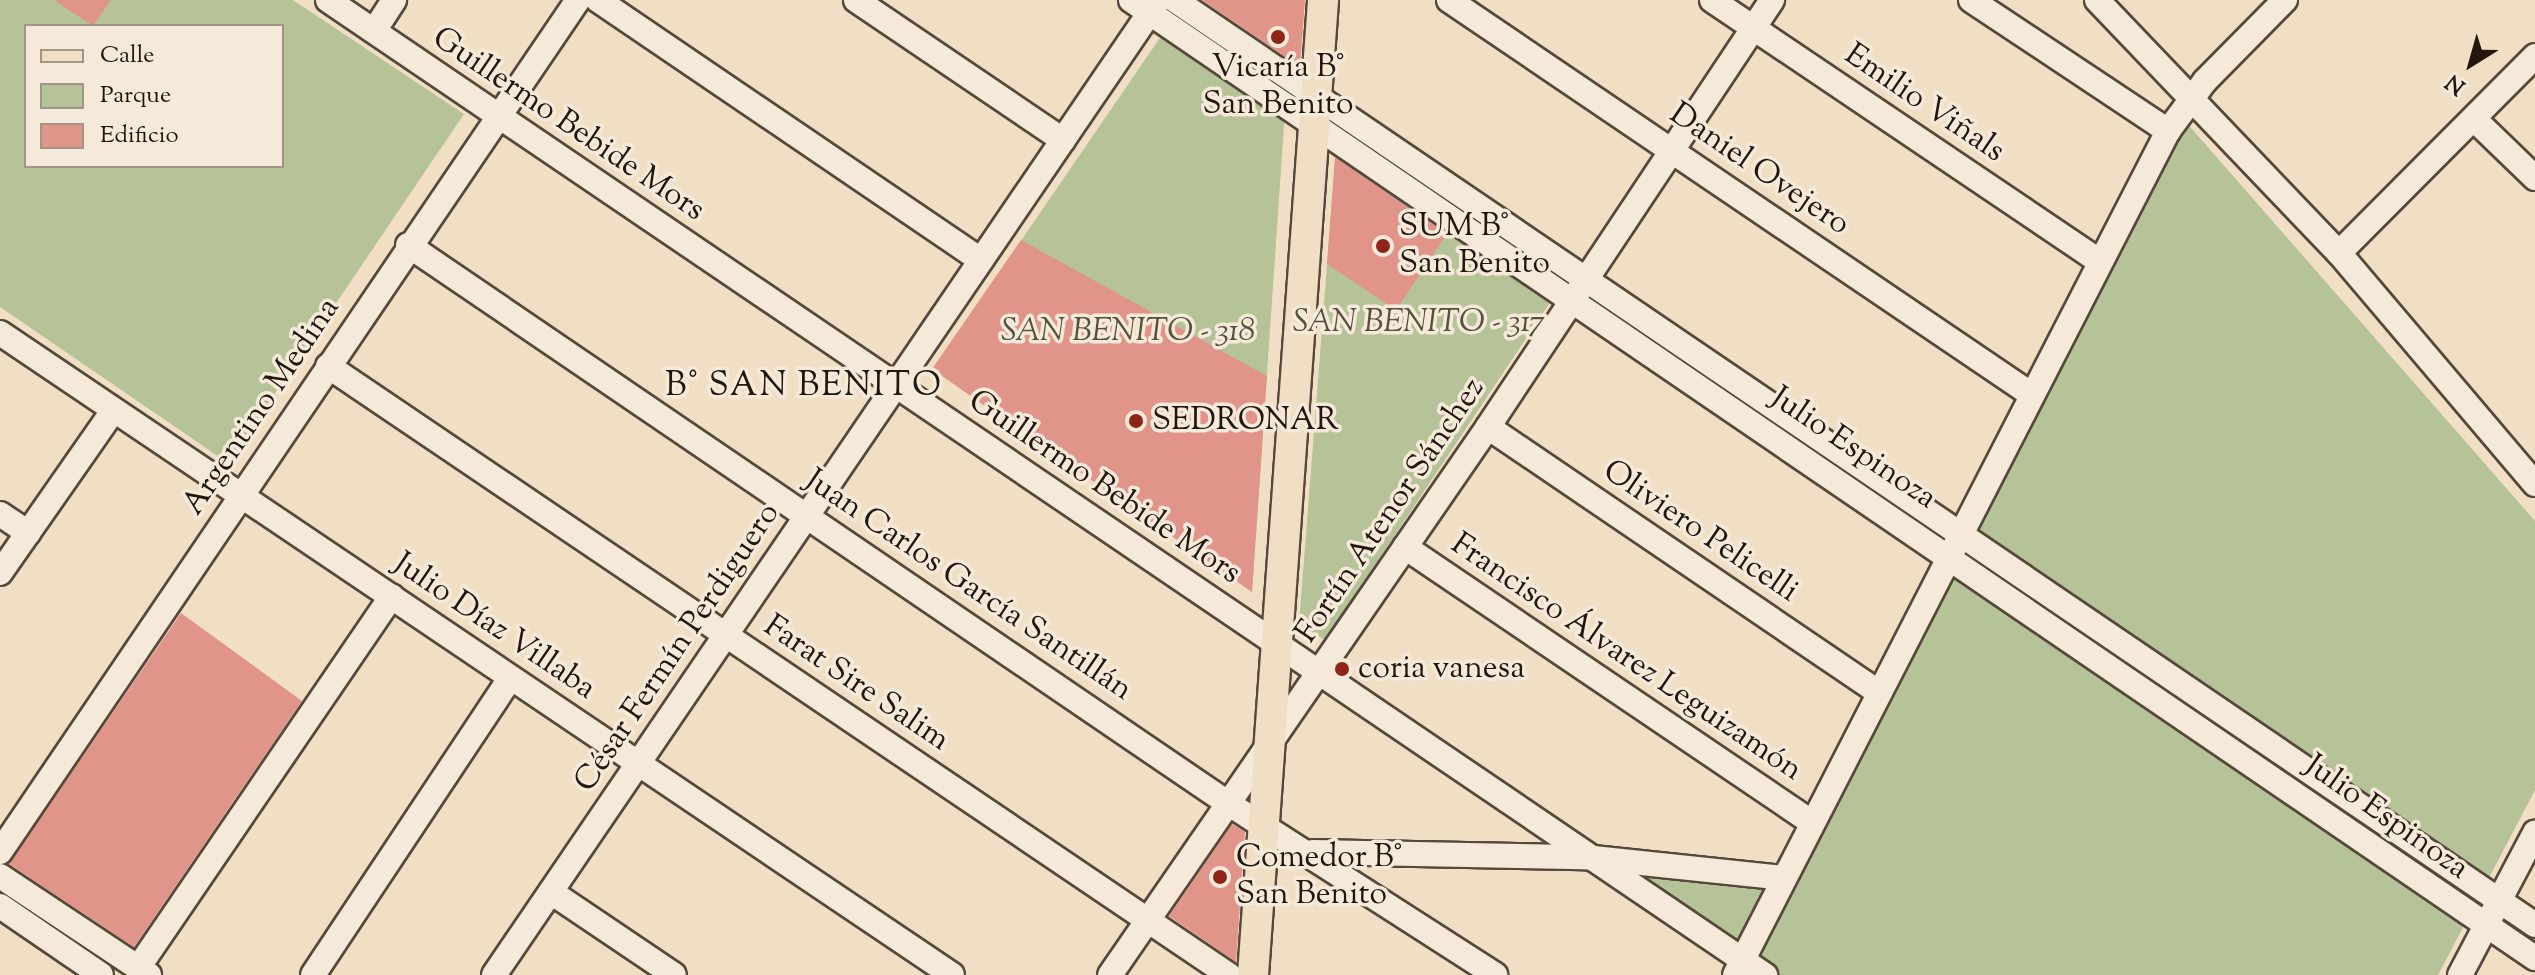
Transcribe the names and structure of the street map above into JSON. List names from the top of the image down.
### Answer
{
  "streets": {
    "street": [
      "Emilio Viñals",
      "Guillermo Bebide Mors",
      "Daniel Ovejero",
      "Argentino Medina",
      "Julio Espinoza",
      "Fortín Atenor Sánchez",
      "Oliviero Pelicelli",
      "Juan Carlos García Santillán",
      "Julio Díaz Villaba",
      "César Fermín Perdiguero",
      "Francisco Álvarez Leguizamón",
      "Farat Sire Salim"
    ]
  },
  "crossings": [
    ["Emilio Viñals", "Fortín Atenor Sánchez"],
    ["Guillermo Bebide Mors", "Argentino Medina"],
    ["Guillermo Bebide Mors", "Fortín Atenor Sánchez"],
    ["Guillermo Bebide Mors", "César Fermín Perdiguero"],
    ["Daniel Ovejero", "Fortín Atenor Sánchez"],
    ["Argentino Medina", "Juan Carlos García Santillán"],
    ["Argentino Medina", "Julio Díaz Villaba"],
    ["Argentino Medina", "Farat Sire Salim"],
    ["Julio Espinoza", "Fortín Atenor Sánchez"],
    ["Julio Espinoza", "César Fermín Perdiguero"],
    ["Fortín Atenor Sánchez", "Oliviero Pelicelli"],
    ["Fortín Atenor Sánchez", "Juan Carlos García Santillán"],
    ["Fortín Atenor Sánchez", "Francisco Álvarez Leguizamón"],
    ["Fortín Atenor Sánchez", "Farat Sire Salim"],
    ["Juan Carlos García Santillán", "César Fermín Perdiguero"],
    ["Julio Díaz Villaba", "César Fermín Perdiguero"],
    ["César Fermín Perdiguero", "Farat Sire Salim"]
  ],
  "districts": ["B° SAN BENITO"],
  "parks": ["SAN BENITO - 317", "SAN BENITO - 318"],
  "places": [
    "Vicaría B° San Benito",
    "SUM B° San Benito",
    "SEDRONAR",
    "coria vanesa",
    "Comedor B° San Benito"
  ],
  "legend": ["Calle", "Parque", "Edificio"],
  "north": "bottom left"
}
